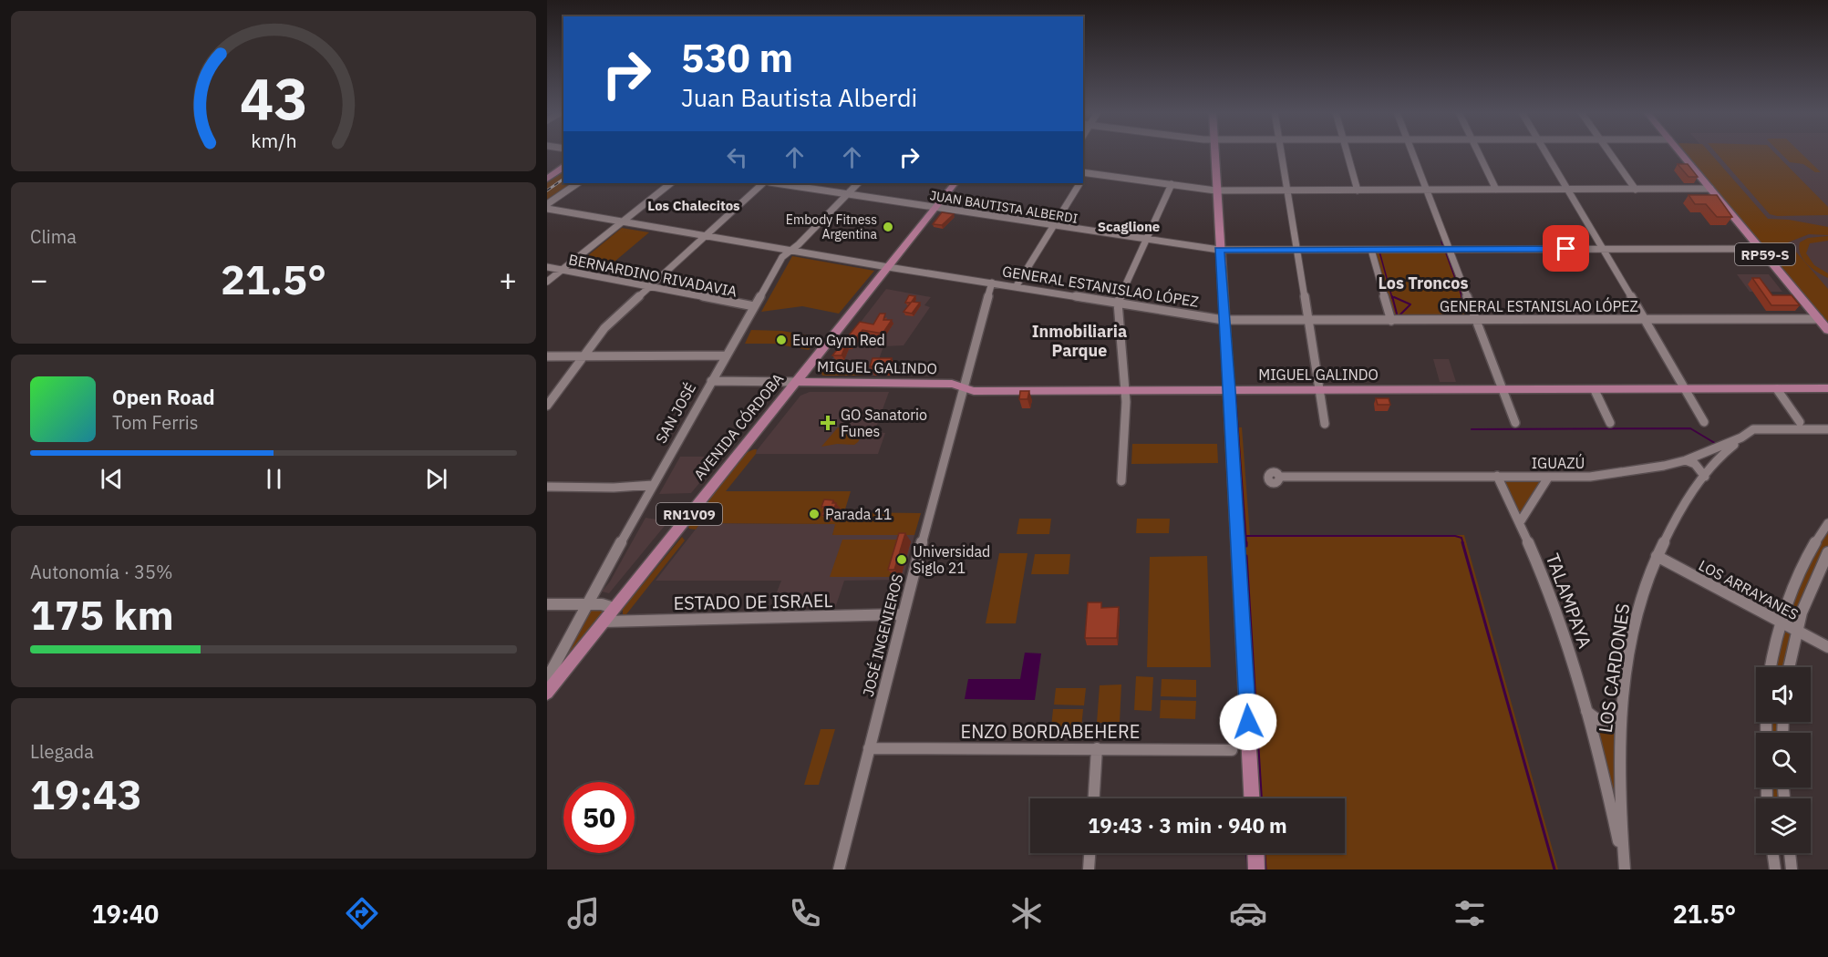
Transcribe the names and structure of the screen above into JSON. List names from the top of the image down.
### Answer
{
  "streets": {
    "main road": [
      "RP59-S",
      "MIGUEL GALINDO",
      "AVENIDA CÓRDOBA",
      "RN1V09"
    ],
    "street": [
      "JUAN BAUTISTA ALBERDI",
      "BERNARDINO RIVADAVIA",
      "GENERAL ESTANISLAO LÓPEZ",
      "SAN JOSÉ",
      "IGUAZÚ",
      "LOS ARRAYANES",
      "TALAMPAYA",
      "ESTADO DE ISRAEL",
      "JOSÉ INGENIEROS",
      "LOS CARDONES",
      "ENZO BORDABEHERE"
    ]
  },
  "crossings": [
    ["JUAN BAUTISTA ALBERDI", "RP59-S"],
    ["JUAN BAUTISTA ALBERDI", "SAN JOSÉ"],
    ["JUAN BAUTISTA ALBERDI", "AVENIDA CÓRDOBA"],
    ["RP59-S", "GENERAL ESTANISLAO LÓPEZ"],
    ["BERNARDINO RIVADAVIA", "SAN JOSÉ"],
    ["GENERAL ESTANISLAO LÓPEZ", "SAN JOSÉ"],
    ["GENERAL ESTANISLAO LÓPEZ", "AVENIDA CÓRDOBA"],
    ["GENERAL ESTANISLAO LÓPEZ", "JOSÉ INGENIEROS"],
    ["MIGUEL GALINDO", "SAN JOSÉ"],
    ["MIGUEL GALINDO", "AVENIDA CÓRDOBA"],
    ["MIGUEL GALINDO", "JOSÉ INGENIEROS"],
    ["AVENIDA CÓRDOBA", "ESTADO DE ISRAEL"],
    ["IGUAZÚ", "TALAMPAYA"],
    ["IGUAZÚ", "LOS CARDONES"],
    ["LOS ARRAYANES", "LOS CARDONES"],
    ["TALAMPAYA", "LOS CARDONES"],
    ["ESTADO DE ISRAEL", "JOSÉ INGENIEROS"],
    ["JOSÉ INGENIEROS", "ENZO BORDABEHERE"]
  ],
  "districts": [
    "Los Chalecitos",
    "Scaglione",
    "Los Troncos",
    "Inmobiliaria Parque"
  ],
  "places": {
    "other": [
      "Embody Fitness Argentina",
      "Euro Gym Red",
      "Parada 11",
      "Universidad Siglo 21"
    ],
    "health": ["GO Sanatorio Funes"]
  },
  "page": {
    "turn": ["530 m", "Juan Bautista Alberdi"],
    "tile": [
      "Clima",
      ["Autonomía · 35%", "175 km"],
      ["Llegada", "19:43"]
    ],
    "heat": ["−", "21.5°", "+"],
    "song": ["Open Road", "Tom Ferris"],
    "limit": "50",
    "trip": "19:43 · 3 min · 940 m",
    "tabs": ["19:40", "21.5°"],
    "gauge": ["43", "km/h"]
  }
}
